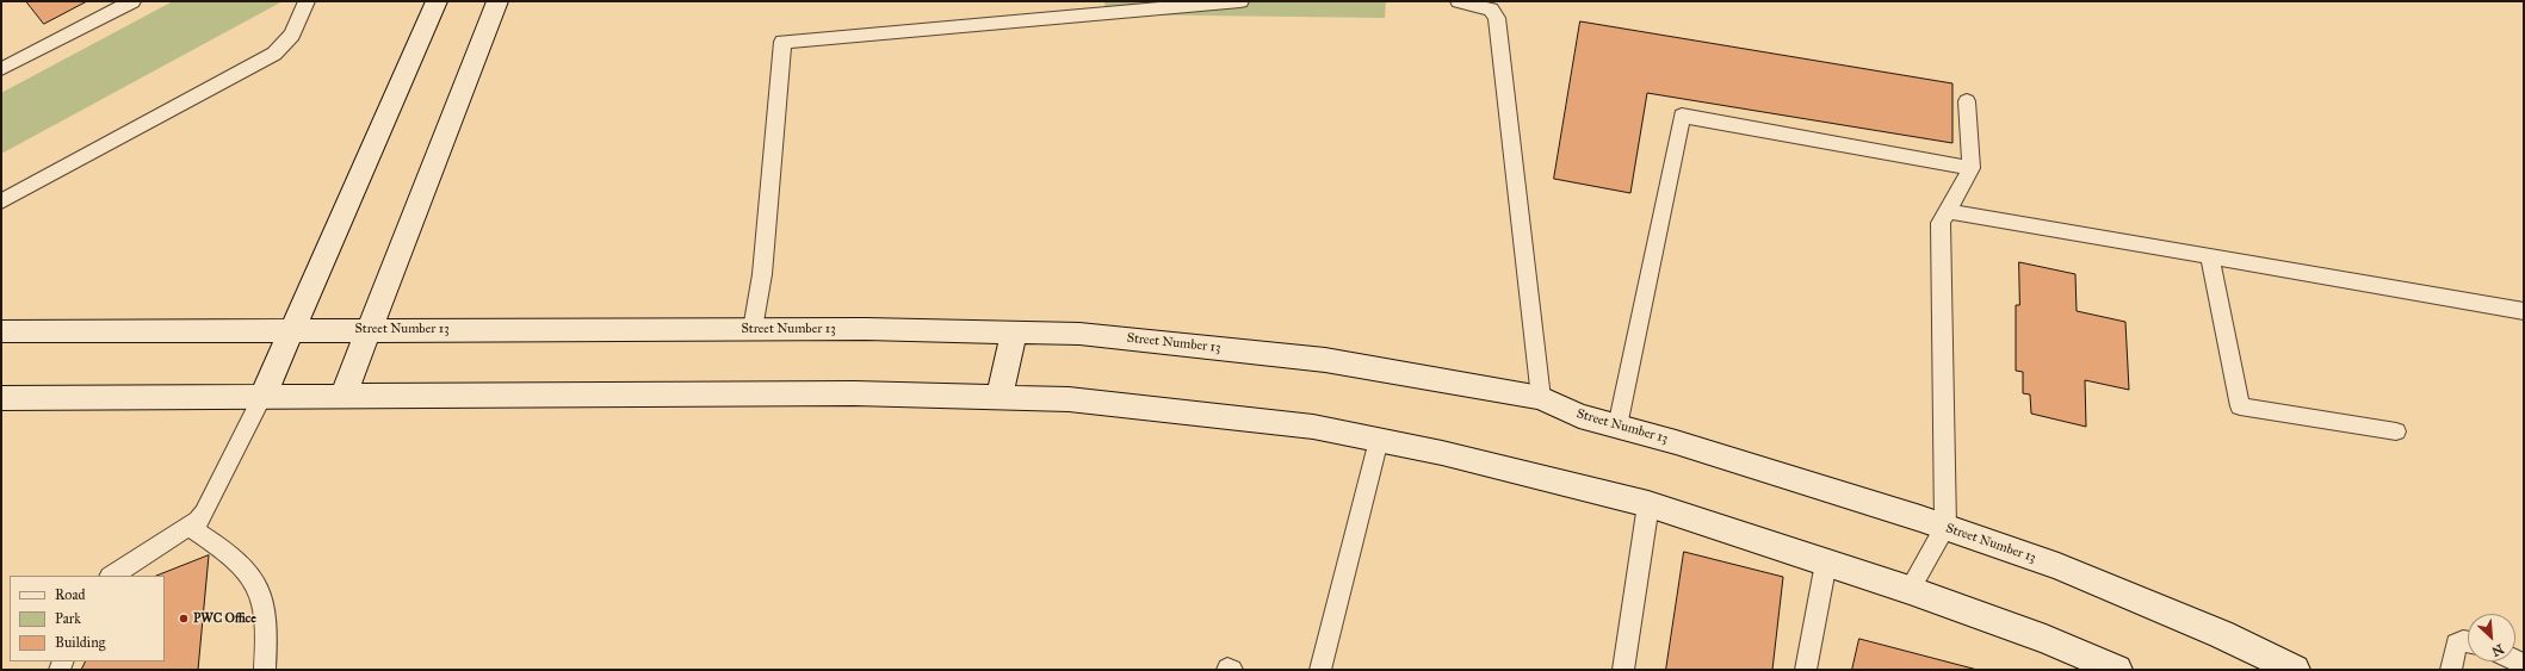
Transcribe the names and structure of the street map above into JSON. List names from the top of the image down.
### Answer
{
  "streets": {
    "main road": ["Street Number 13"]
  },
  "places": ["PWC Office"],
  "legend": ["Road", "Park", "Building"],
  "north": "bottom right"
}
